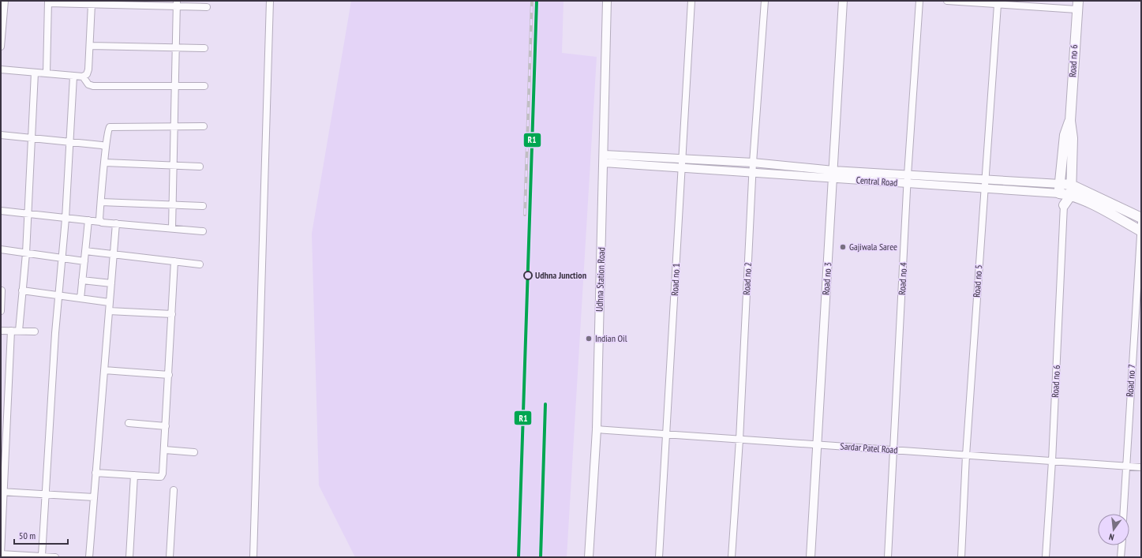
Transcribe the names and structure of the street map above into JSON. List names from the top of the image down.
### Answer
{
  "streets": {
    "main road": ["Road no 6", "Central Road"],
    "street": [
      "Road no 2",
      "Road no 3",
      "Road no 4",
      "Udhna Station Road",
      "Road no 1",
      "Road no 5",
      "Road no 7",
      "Sardar Patel Road"
    ]
  },
  "crossings": [
    ["Road no 6", "Central Road"],
    ["Road no 6", "Sardar Patel Road"],
    ["Central Road", "Road no 2"],
    ["Central Road", "Road no 3"],
    ["Central Road", "Road no 4"],
    ["Central Road", "Udhna Station Road"],
    ["Central Road", "Road no 1"],
    ["Central Road", "Road no 5"],
    ["Central Road", "Road no 7"],
    ["Road no 2", "Sardar Patel Road"],
    ["Road no 3", "Sardar Patel Road"],
    ["Road no 4", "Sardar Patel Road"],
    ["Udhna Station Road", "Sardar Patel Road"],
    ["Road no 1", "Sardar Patel Road"],
    ["Road no 5", "Sardar Patel Road"],
    ["Road no 7", "Sardar Patel Road"]
  ],
  "places": ["Gajiwala Saree", "Udhna Junction", "Indian Oil"],
  "lines": ["transit line R1"],
  "scale_bar": "50 m",
  "north": "bottom"
}
